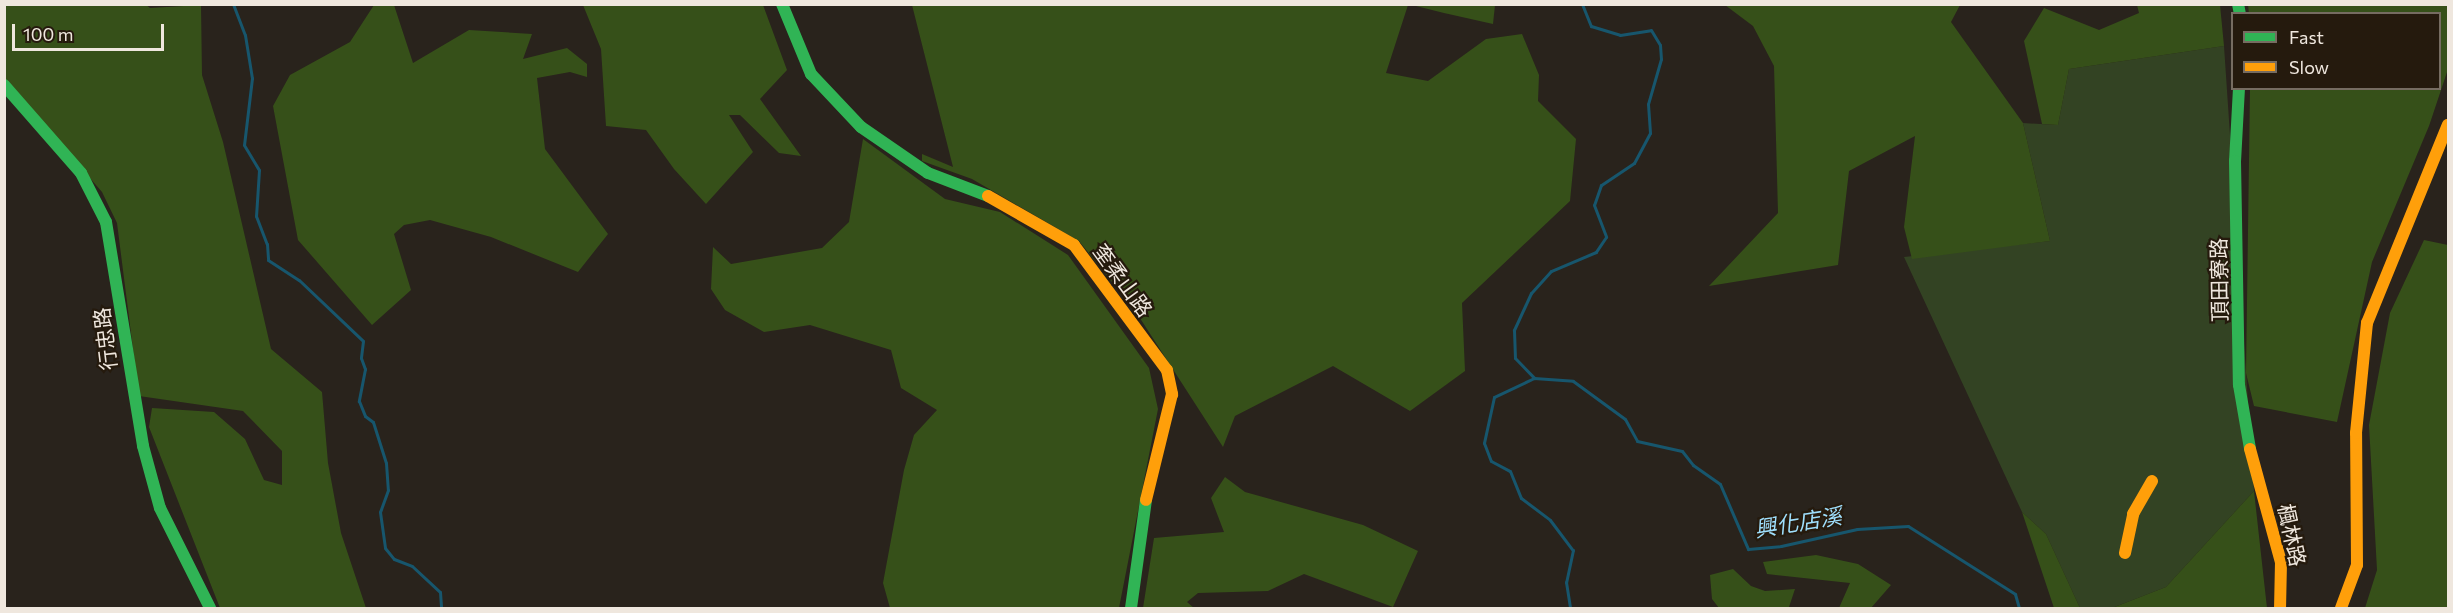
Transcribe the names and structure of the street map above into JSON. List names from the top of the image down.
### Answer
{
  "streets": {
    "street": [
      "奎柔山路",
      "頂田寮路",
      "行忠路",
      "楓林路"
    ]
  },
  "crossings": [
    ["頂田寮路", "楓林路"]
  ],
  "water": ["興化店溪"],
  "legend": ["Fast", "Slow"],
  "scale_bar": "100 m"
}
